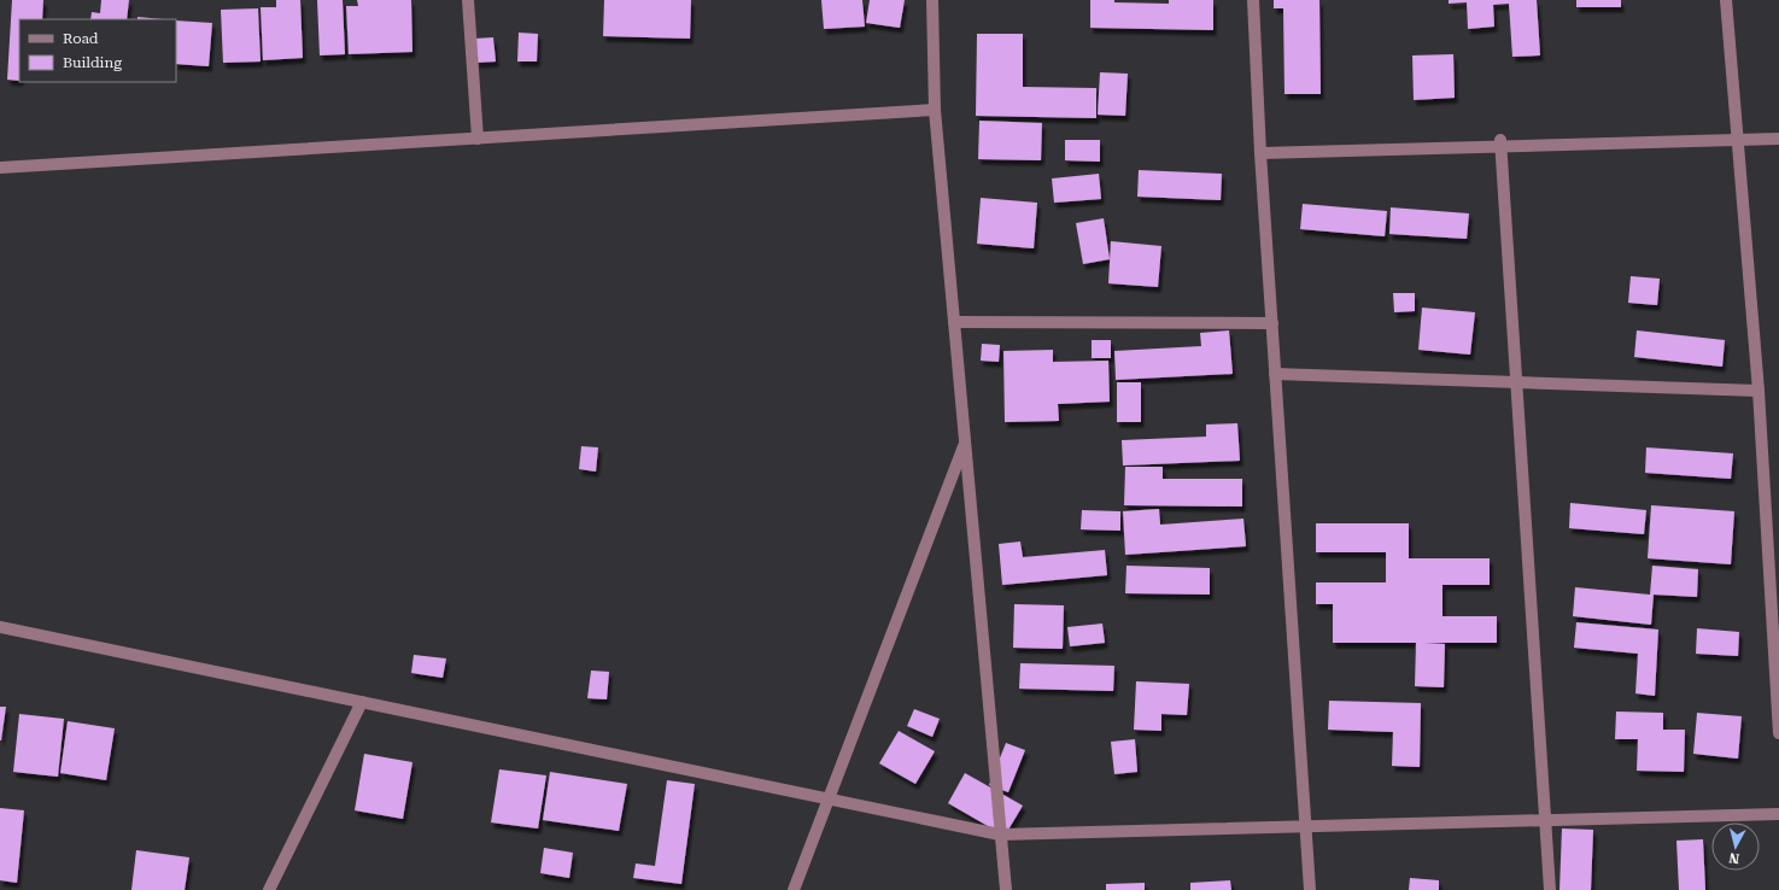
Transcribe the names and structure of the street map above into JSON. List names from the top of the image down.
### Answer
{
  "legend": ["Road", "Building"],
  "north": "bottom"
}
